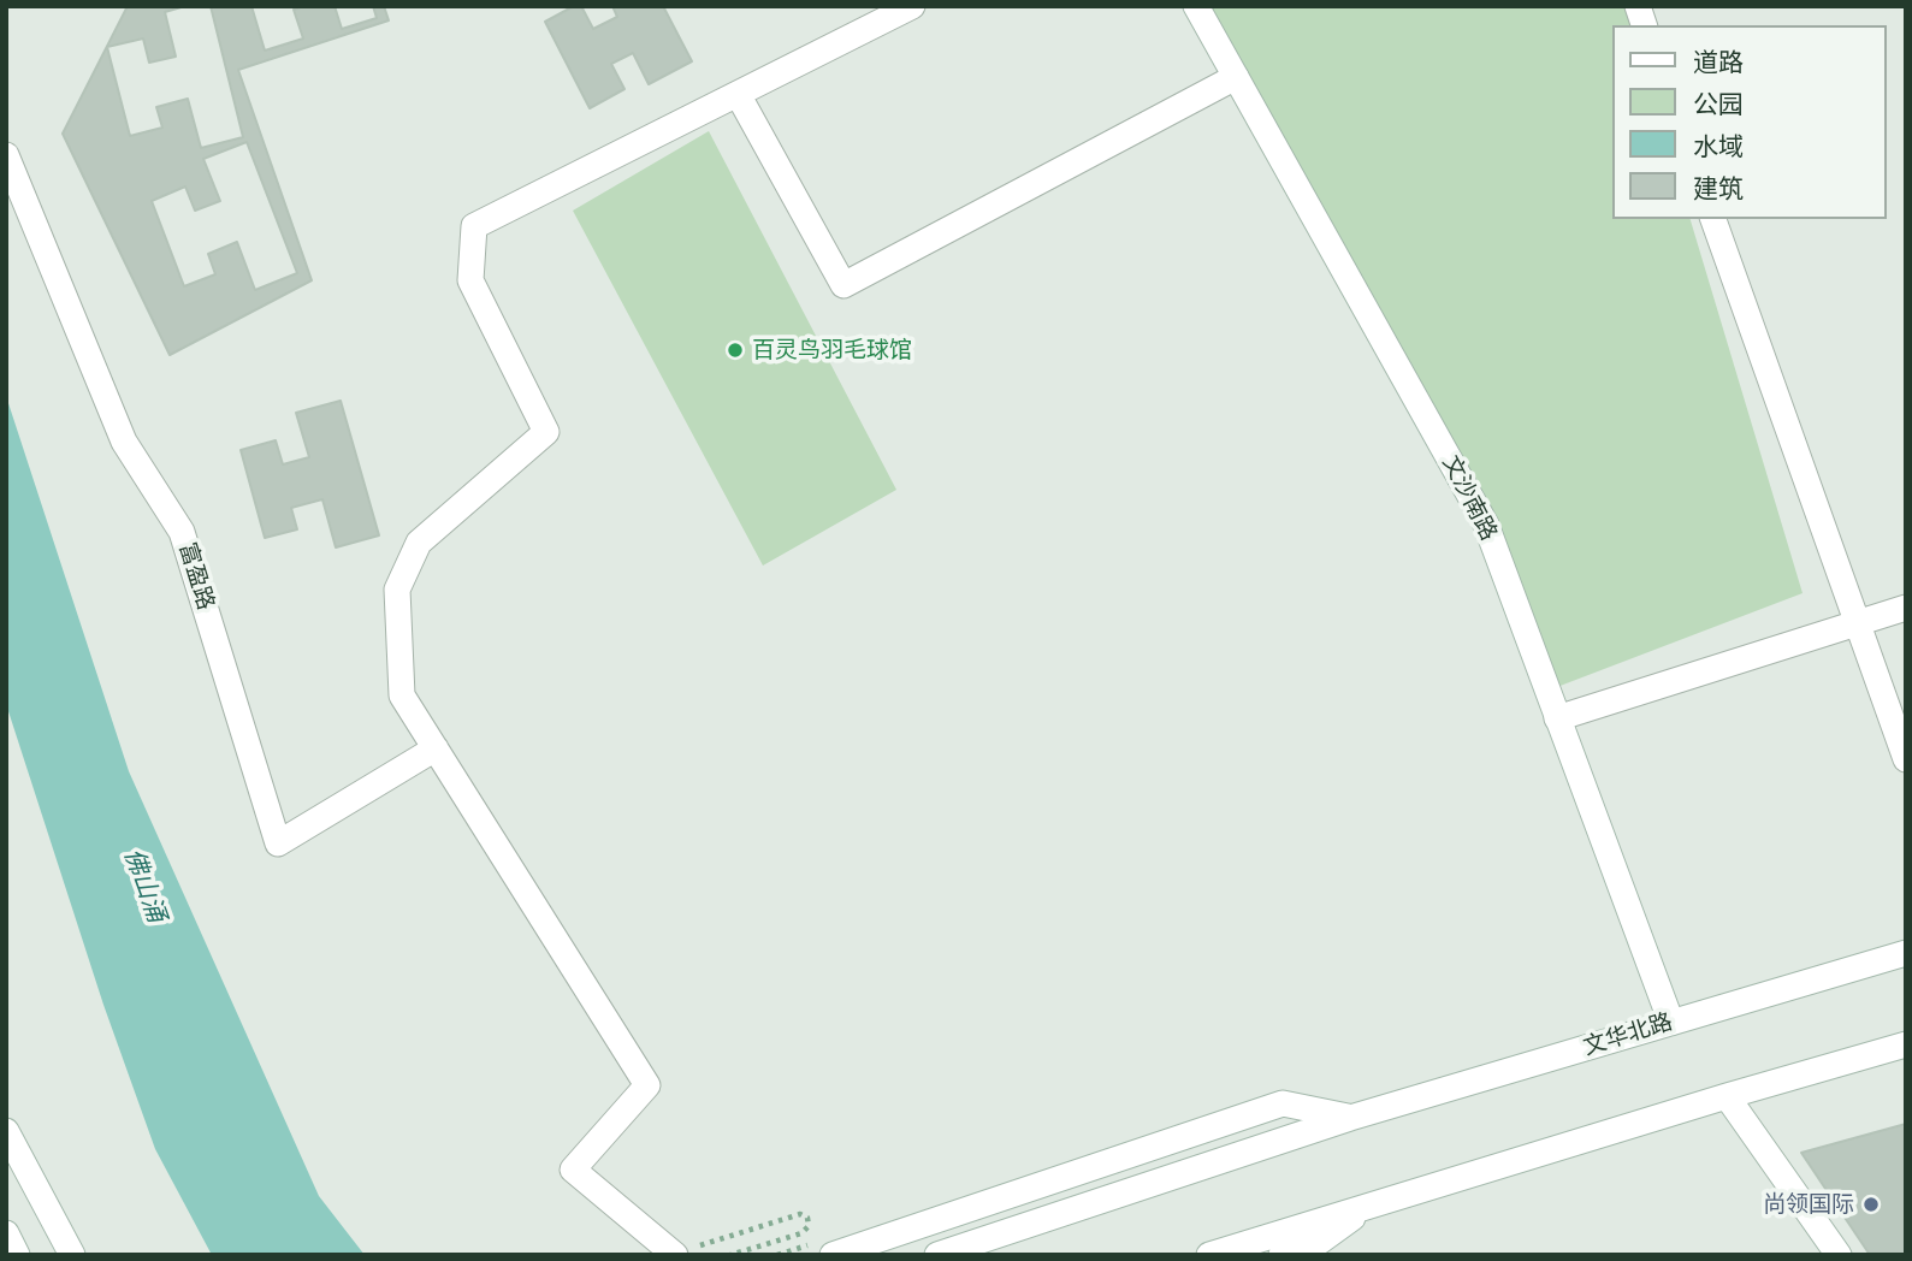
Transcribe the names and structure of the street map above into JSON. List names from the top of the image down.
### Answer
{
  "streets": {
    "street": ["文沙南路", "富盈路", "文华北路"]
  },
  "crossings": [
    ["文沙南路", "文华北路"]
  ],
  "water": ["佛山涌"],
  "places": ["百灵鸟羽毛球馆", "尚领国际"],
  "legend": [
    "道路",
    "公园",
    "水域",
    "建筑"
  ]
}
